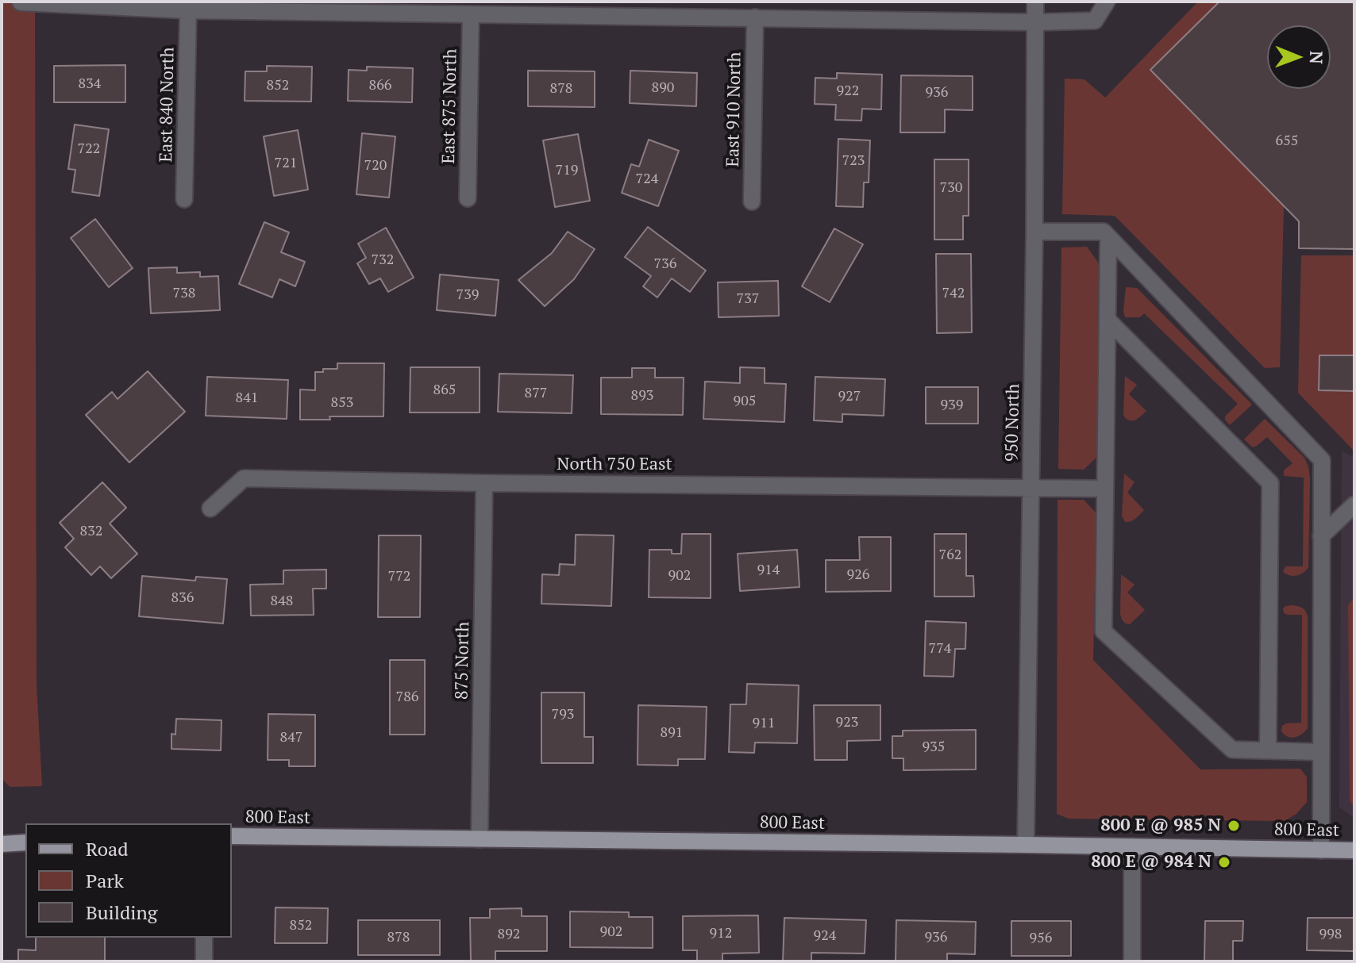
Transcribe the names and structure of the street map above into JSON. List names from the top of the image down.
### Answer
{
  "streets": {
    "main road": ["800 East"],
    "street": [
      "East 840 North",
      "East 875 North",
      "East 910 North",
      "950 North",
      "North 750 East",
      "875 North"
    ]
  },
  "crossings": [
    ["950 North", "North 750 East"],
    ["950 North", "800 East"],
    ["North 750 East", "875 North"],
    ["875 North", "800 East"]
  ],
  "places": ["800 E @ 985 N", "800 E @ 984 N"],
  "house_numbers": [
    "834",
    "852",
    "866",
    "890",
    "878",
    "922",
    "936",
    "655",
    "722",
    "723",
    "721",
    "720",
    "719",
    "724",
    "730",
    "732",
    "736",
    "738",
    "742",
    "739",
    "737",
    "865",
    "877",
    "893",
    "927",
    "841",
    "905",
    "853",
    "939",
    "832",
    "762",
    "914",
    "926",
    "902",
    "772",
    "836",
    "848",
    "774",
    "786",
    "793",
    "923",
    "911",
    "891",
    "847",
    "935",
    "852",
    "902",
    "912",
    "892",
    "998",
    "924",
    "878",
    "936",
    "956"
  ],
  "legend": ["Road", "Park", "Building"],
  "north": "right"
}
